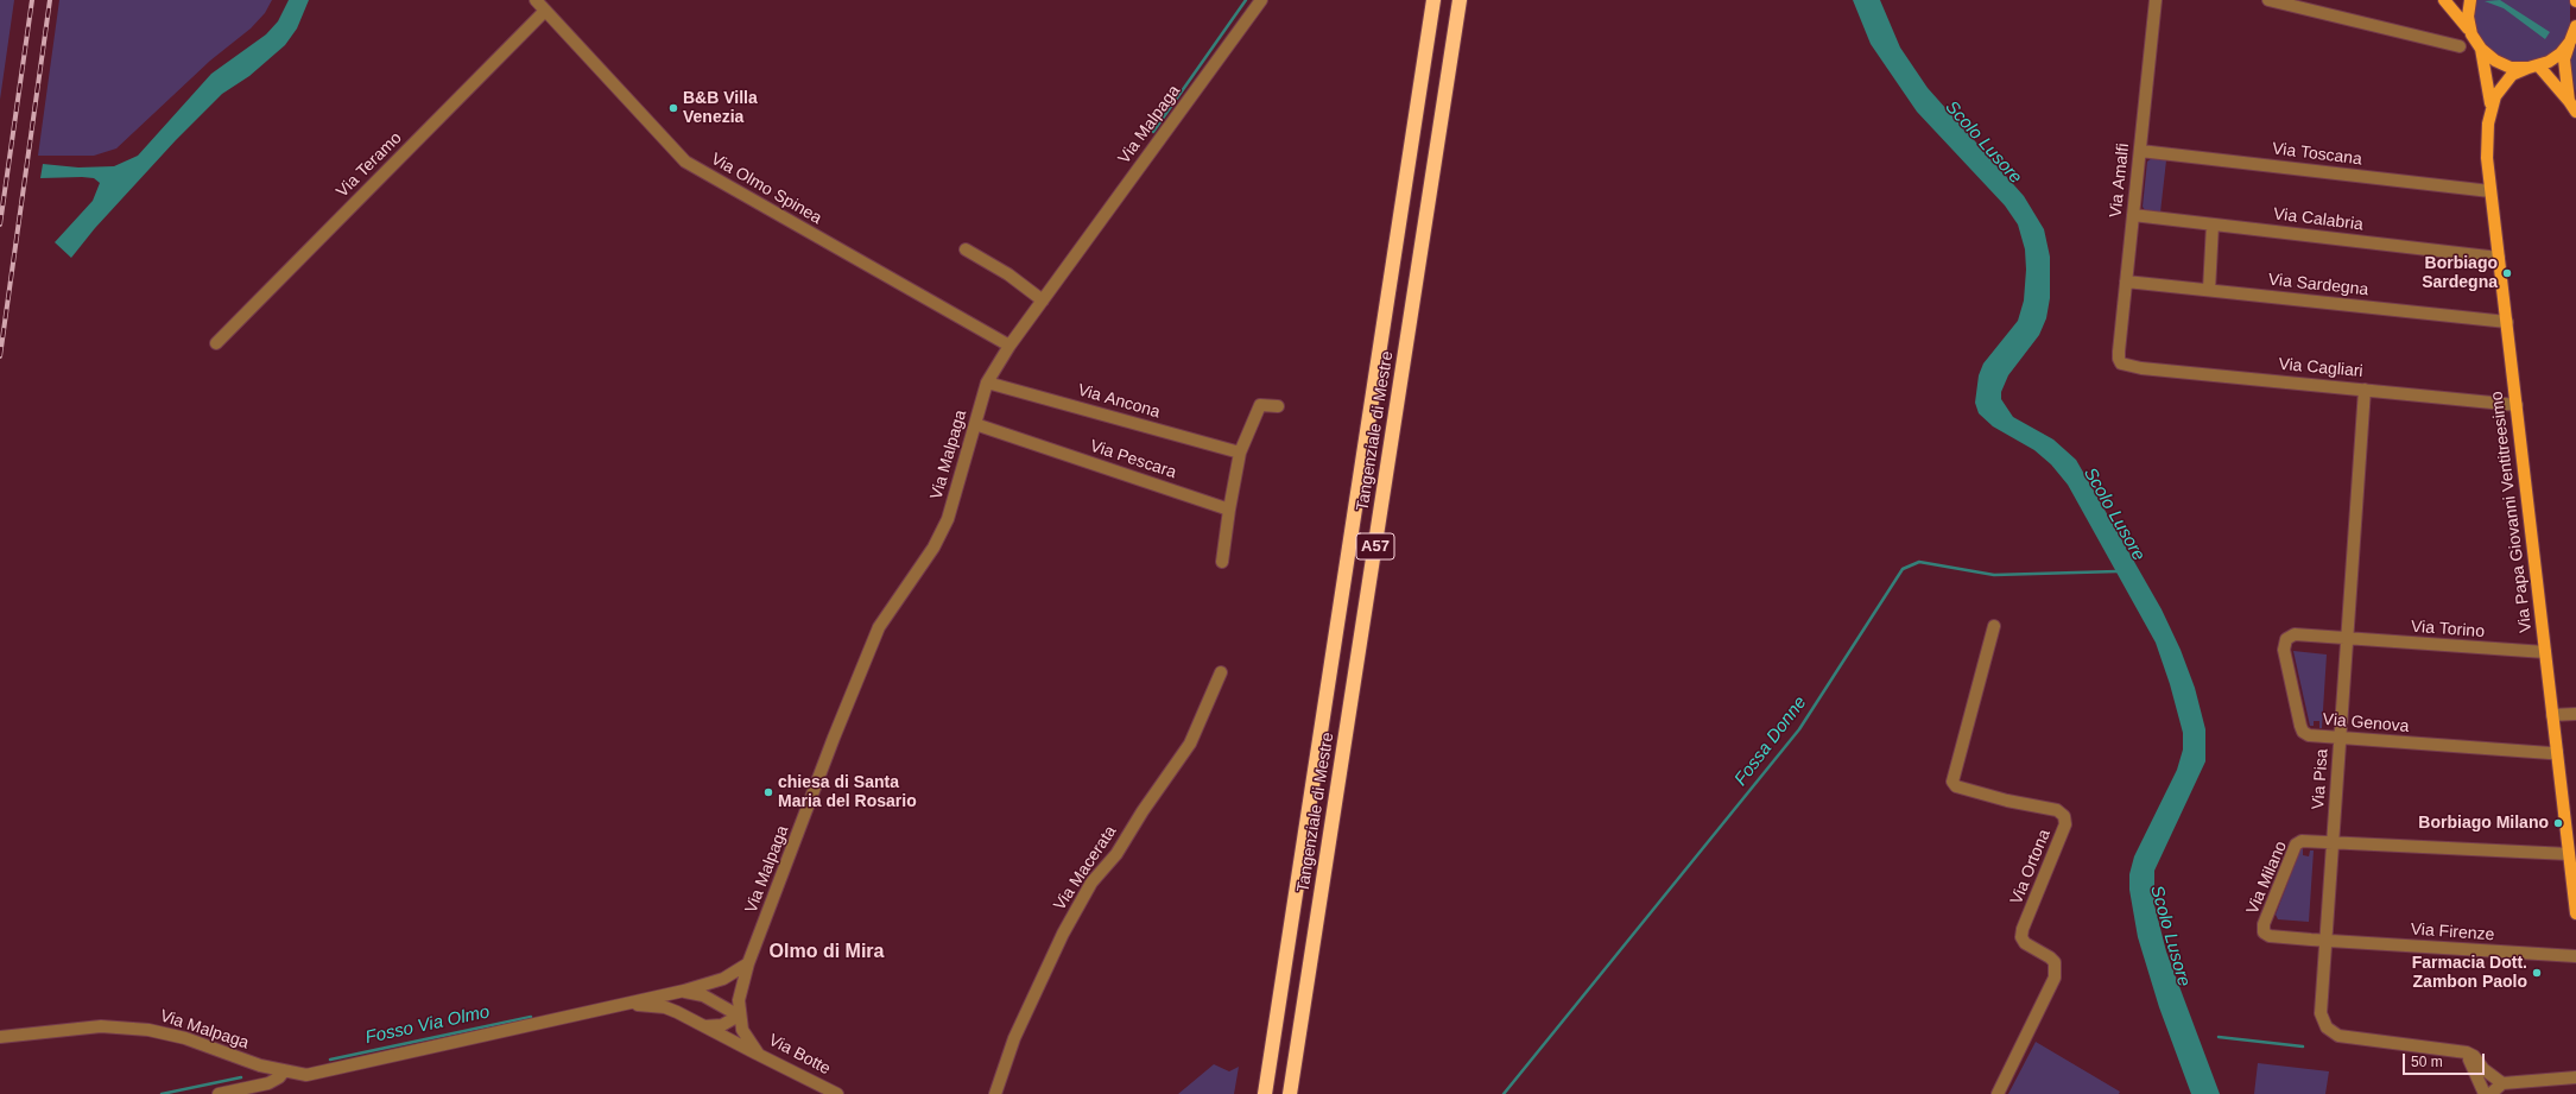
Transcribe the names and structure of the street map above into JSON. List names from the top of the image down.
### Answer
{
  "streets": {
    "highway": ["Tangenziale di Mestre", "A57"],
    "main road": ["Via Papa Giovanni Ventitreesimo"],
    "street": [
      "Via Malpaga",
      "Via Toscana",
      "Via Teramo",
      "Via Amalfi",
      "Via Olmo Spinea",
      "Via Calabria",
      "Via Sardegna",
      "Via Cagliari",
      "Via Ancona",
      "Via Pescara",
      "Via Torino",
      "Via Genova",
      "Via Pisa",
      "Via Ortona",
      "Via Macerata",
      "Via Milano",
      "Via Firenze",
      "Via Botte"
    ]
  },
  "crossings": [
    ["Via Malpaga", "Via Olmo Spinea"],
    ["Via Malpaga", "Via Ancona"],
    ["Via Malpaga", "Via Pescara"],
    ["Via Malpaga", "Via Botte"],
    ["Via Toscana", "Via Amalfi"],
    ["Via Toscana", "Via Papa Giovanni Ventitreesimo"],
    ["Via Teramo", "Via Olmo Spinea"],
    ["Via Amalfi", "Via Calabria"],
    ["Via Amalfi", "Via Sardegna"],
    ["Via Amalfi", "Via Cagliari"],
    ["Via Calabria", "Via Papa Giovanni Ventitreesimo"],
    ["Via Sardegna", "Via Papa Giovanni Ventitreesimo"],
    ["Via Cagliari", "Via Papa Giovanni Ventitreesimo"],
    ["Via Cagliari", "Via Pisa"],
    ["Via Papa Giovanni Ventitreesimo", "Via Torino"],
    ["Via Papa Giovanni Ventitreesimo", "Via Genova"],
    ["Via Papa Giovanni Ventitreesimo", "Via Milano"],
    ["Via Torino", "Via Genova"],
    ["Via Torino", "Via Pisa"],
    ["Via Genova", "Via Pisa"],
    ["Via Pisa", "Via Milano"],
    ["Via Pisa", "Via Firenze"],
    ["Via Milano", "Via Firenze"]
  ],
  "districts": ["Olmo di Mira"],
  "water": ["Scolo Lusore", "Fossa Donne", "Fosso Via Olmo"],
  "places": [
    "B&B Villa Venezia",
    "Borbiago Sardegna",
    "chiesa di Santa Maria del Rosario",
    "Borbiago Milano",
    "Farmacia Dott. Zambon Paolo"
  ],
  "scale_bar": "50 m"
}
